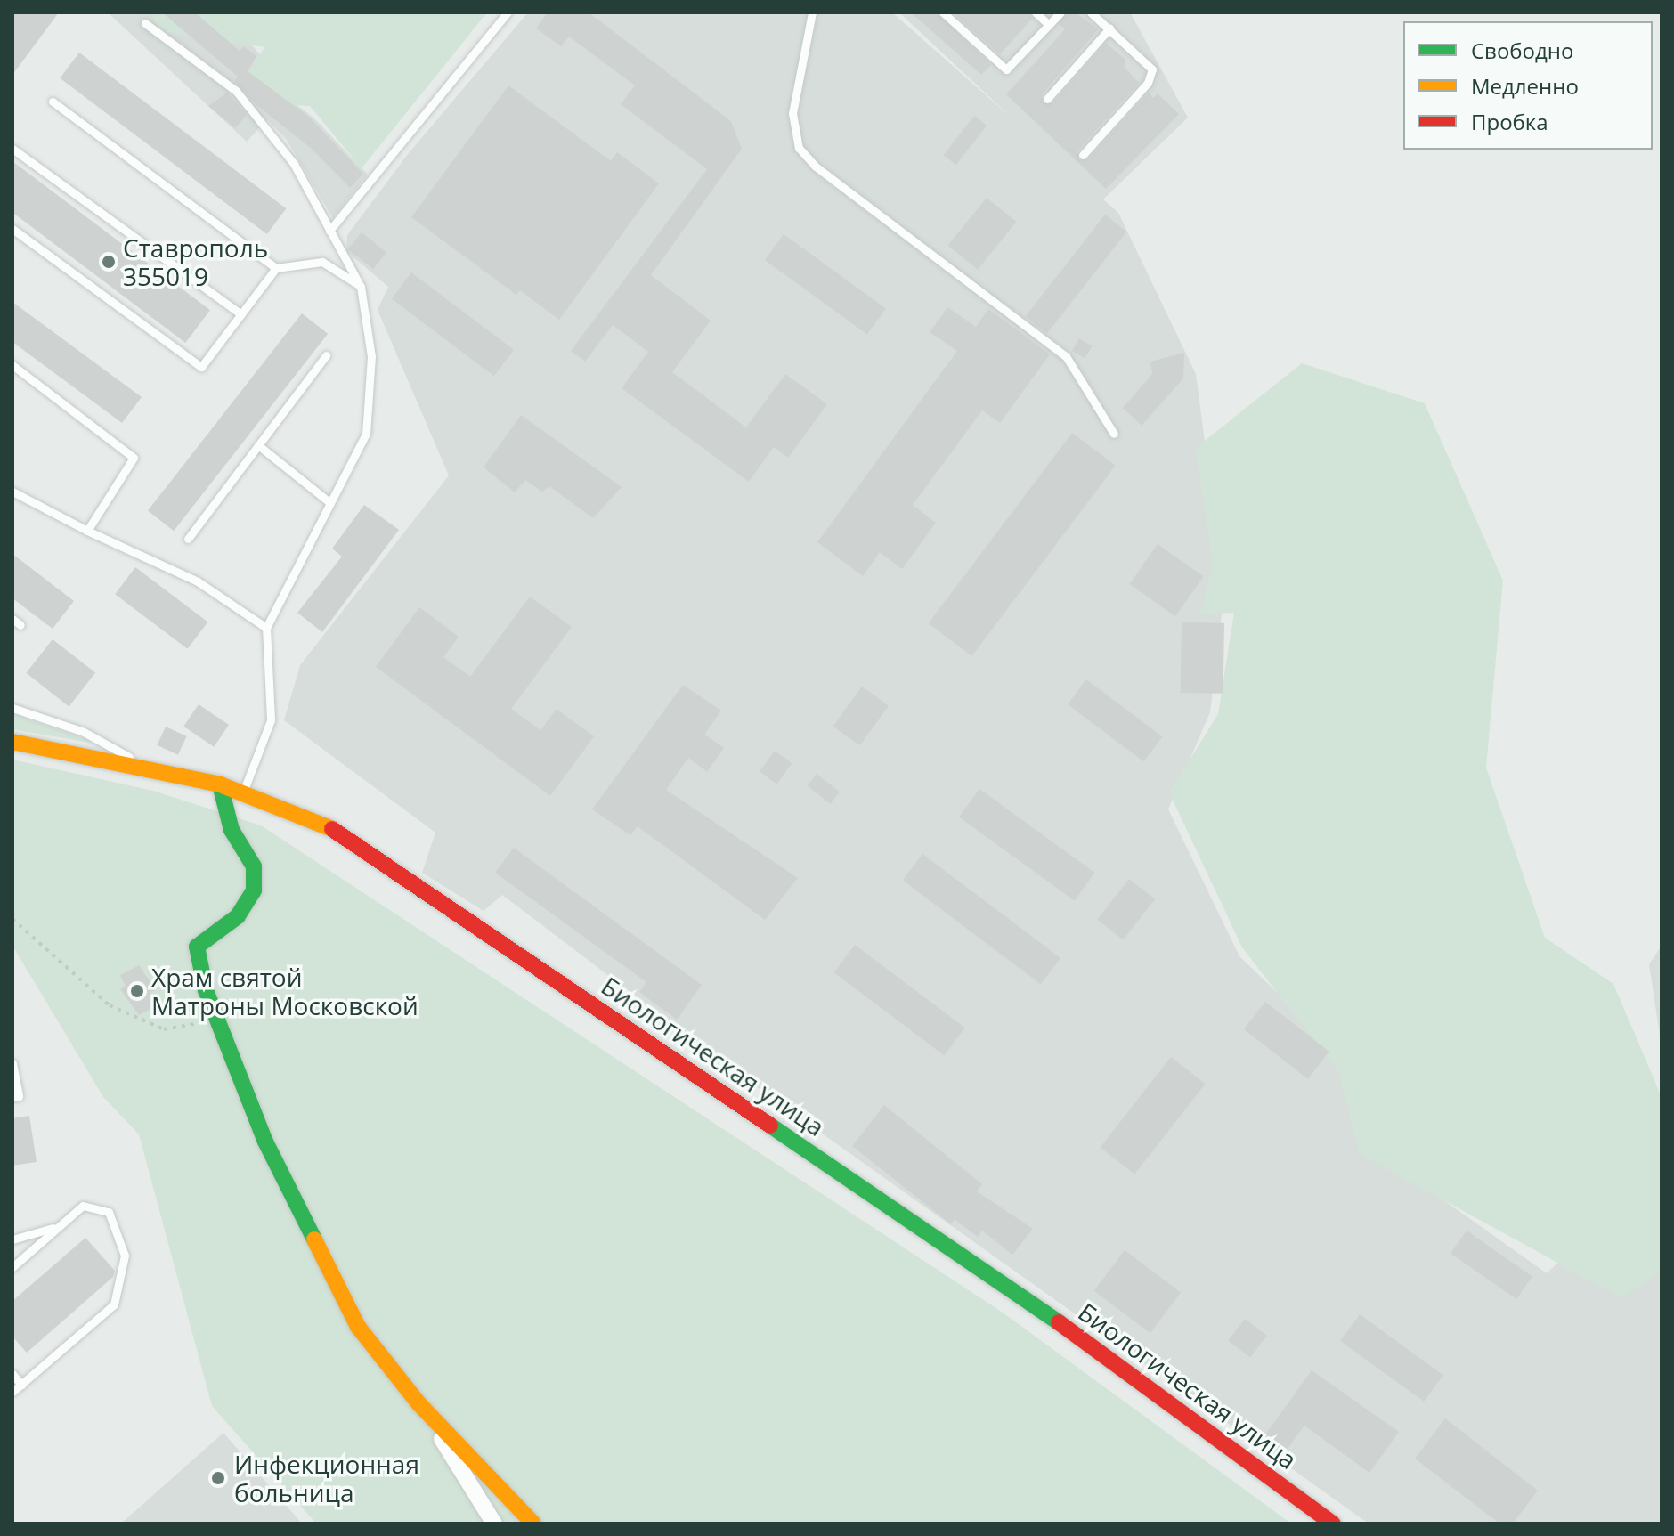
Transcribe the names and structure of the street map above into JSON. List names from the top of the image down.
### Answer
{
  "streets": {
    "street": ["Биологическая улица"]
  },
  "places": ["Ставрополь 355019", "Храм святой Матроны Московской", "Инфекционная больница"],
  "legend": ["Свободно", "Медленно", "Пробка"]
}
